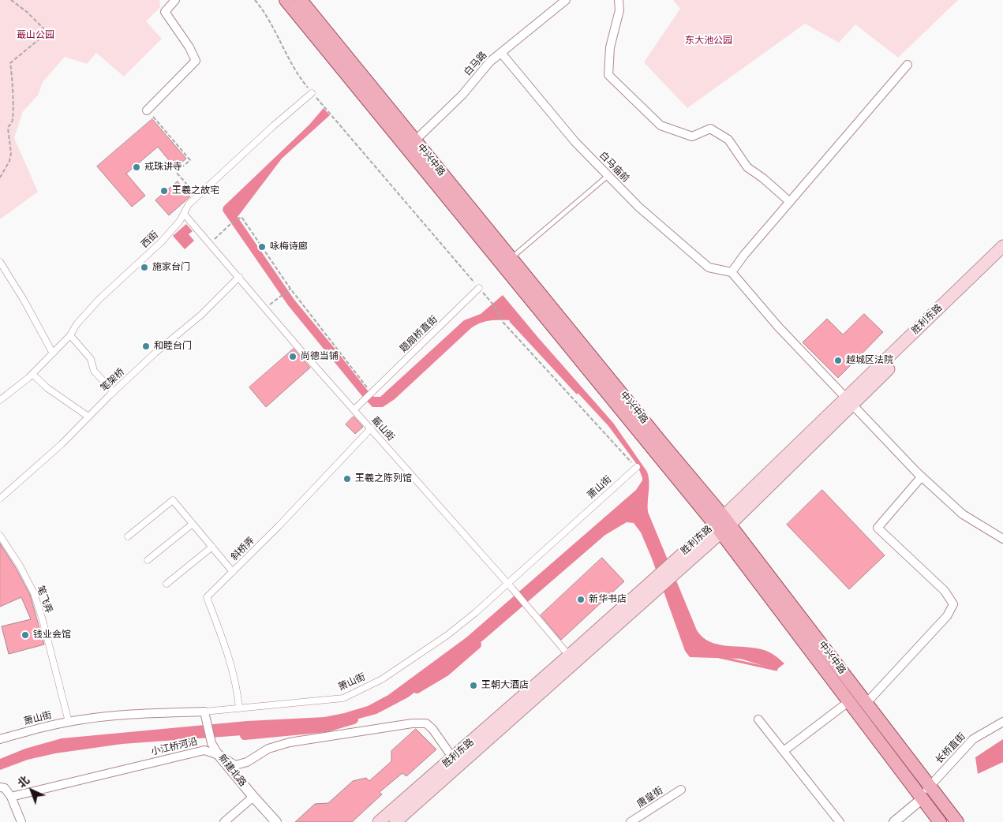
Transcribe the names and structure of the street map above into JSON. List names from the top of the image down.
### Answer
{
  "streets": {
    "main road": ["中兴中路", "胜利东路"],
    "street": [
      "白马路",
      "白马庙前",
      "西街",
      "题扇桥直街",
      "笔架桥",
      "蕺山街",
      "萧山街",
      "斜桥弄",
      "笔飞弄",
      "小江桥河沿",
      "长桥直街",
      "新建北路",
      "唐皇街"
    ]
  },
  "crossings": [
    ["白马路", "中兴中路"],
    ["白马路", "白马庙前"],
    ["中兴中路", "胜利东路"],
    ["中兴中路", "长桥直街"],
    ["西街", "蕺山街"],
    ["胜利东路", "蕺山街"],
    ["胜利东路", "小江桥河沿"],
    ["题扇桥直街", "蕺山街"],
    ["笔架桥", "蕺山街"],
    ["蕺山街", "萧山街"],
    ["蕺山街", "斜桥弄"],
    ["萧山街", "斜桥弄"],
    ["萧山街", "笔飞弄"],
    ["萧山街", "新建北路"],
    ["小江桥河沿", "新建北路"]
  ],
  "parks": ["蕺山公园", "东大池公园"],
  "places": [
    "戒珠讲寺",
    "王羲之故宅",
    "咏梅诗廊",
    "施家台门",
    "和睦台门",
    "尚德当铺",
    "越城区法院",
    "王羲之陈列馆",
    "新华书店",
    "钱业会馆",
    "王朝大酒店"
  ],
  "north": "top left"
}
